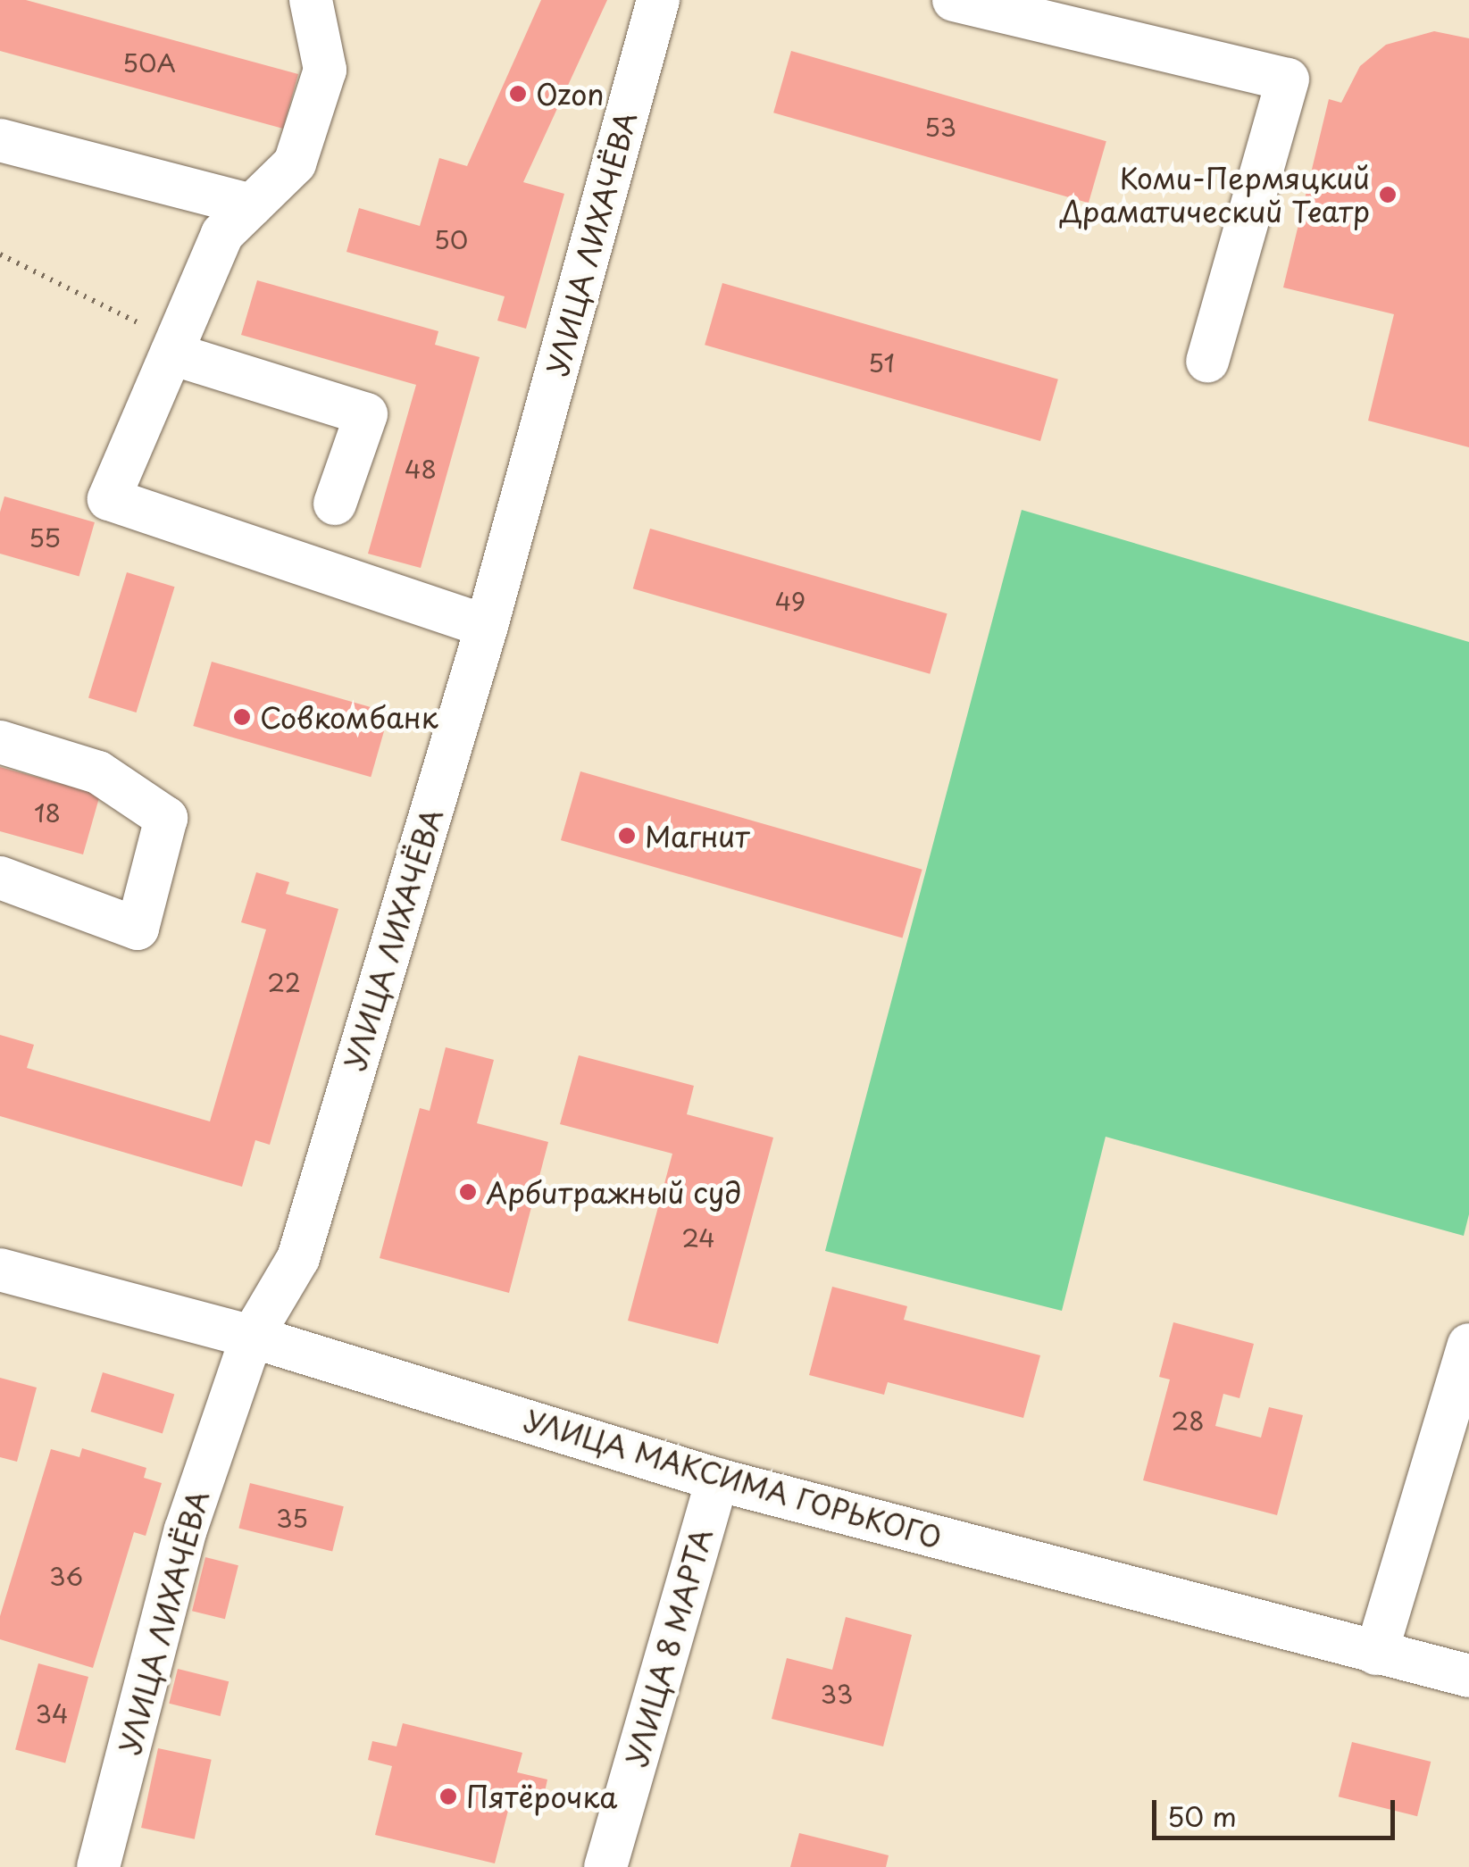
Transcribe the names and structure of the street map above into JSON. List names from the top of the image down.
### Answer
{
  "streets": {
    "street": ["УЛИЦА ЛИХАЧЁВА", "УЛИЦА МАКСИМА ГОРЬКОГО", "УЛИЦА 8 МАРТА"]
  },
  "crossings": [
    ["УЛИЦА ЛИХАЧЁВА", "УЛИЦА МАКСИМА ГОРЬКОГО"],
    ["УЛИЦА МАКСИМА ГОРЬКОГО", "УЛИЦА 8 МАРТА"]
  ],
  "places": [
    "Ozon",
    "Коми-Пермяцкий Драматический Театр",
    "Совкомбанк",
    "Магнит",
    "Арбитражный суд",
    "Пятёрочка"
  ],
  "house_numbers": [
    "50А",
    "53",
    "50",
    "51",
    "48",
    "55",
    "49",
    "18",
    "22",
    "24",
    "28",
    "35",
    "36",
    "33",
    "34"
  ],
  "scale_bar": "50 m"
}
